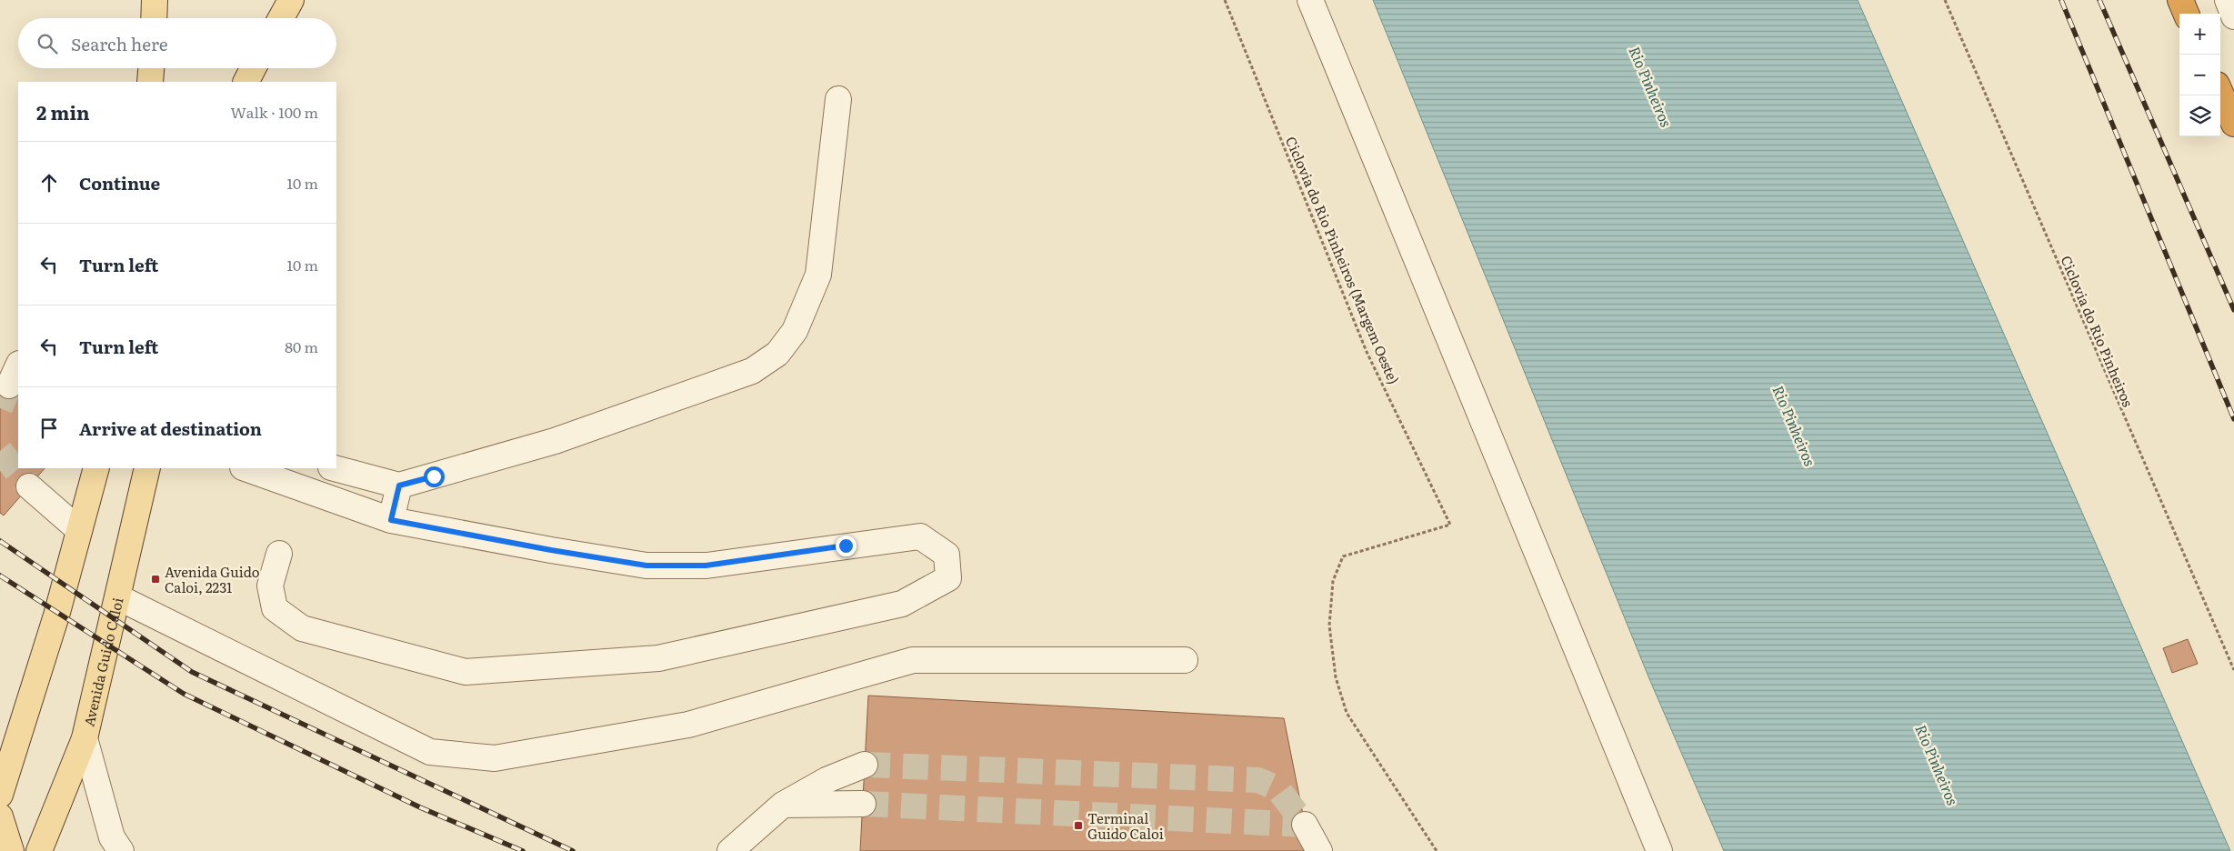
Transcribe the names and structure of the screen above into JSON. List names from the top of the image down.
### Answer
{
  "streets": {
    "main road": ["Avenida Guido Caloi"],
    "path": ["Ciclovia do Rio Pinheiros (Margem Oeste)", "Ciclovia do Rio Pinheiros"]
  },
  "water": ["Rio Pinheiros"],
  "places": {
    "transit": ["Avenida Guido Caloi, 2231", "Terminal Guido Caloi"]
  },
  "page": {
    "map_buttons": ["+", "−"],
    "search": "Search here",
    "heading": ["2 min", "Walk · 100 m"],
    "list": [
      ["Continue", "10 m"],
      ["Turn left", "10 m"],
      ["Turn left", "80 m"],
      "Arrive at destination"
    ]
  }
}
